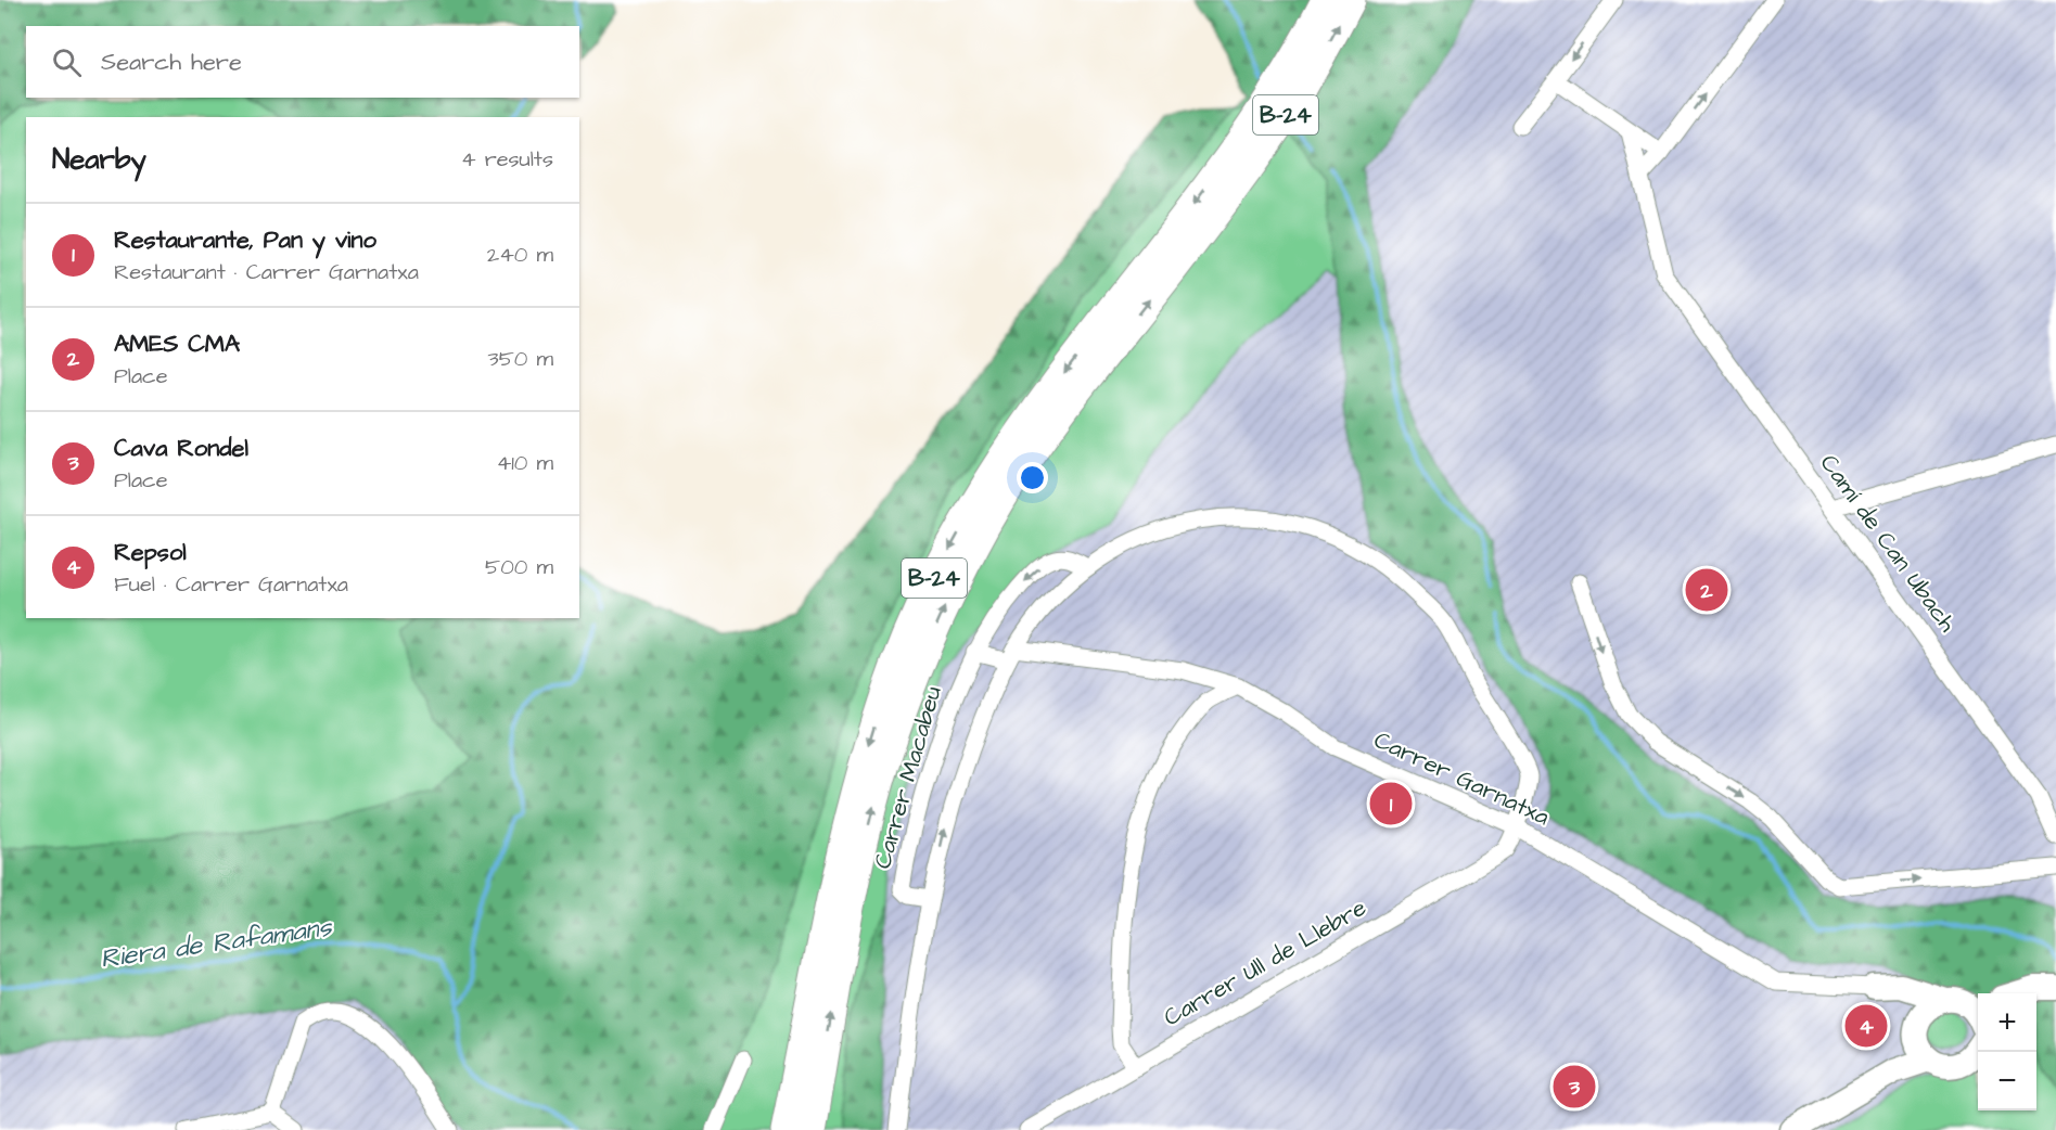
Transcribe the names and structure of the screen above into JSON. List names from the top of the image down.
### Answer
{
  "streets": {
    "highway": ["B-24"],
    "street": [
      "Camí de Can Ubach",
      "Carrer Macabeu",
      "Carrer Garnatxa",
      "Carrer Ull de Llebre"
    ]
  },
  "crossings": [
    ["Carrer Macabeu", "Carrer Garnatxa"],
    ["Carrer Macabeu", "Carrer Ull de Llebre"],
    ["Carrer Garnatxa", "Carrer Ull de Llebre"]
  ],
  "water": ["Riera de Rafamans"],
  "page": {
    "search": "Search here",
    "heading": ["Nearby", "4 results"],
    "list": [
      {
        "mark": "1",
        "name": "Restaurante, Pan y vino",
        "note": "Restaurant · Carrer Garnatxa",
        "value": "240 m"
      },
      {
        "mark": "2",
        "name": "AMES CMA",
        "note": "Place",
        "value": "350 m"
      },
      {
        "mark": "3",
        "name": "Cava Rondel",
        "note": "Place",
        "value": "410 m"
      },
      {
        "mark": "4",
        "name": "Repsol",
        "note": "Fuel · Carrer Garnatxa",
        "value": "500 m"
      }
    ],
    "pins": [
      "2",
      "1",
      "4",
      "3"
    ],
    "map_buttons": ["+", "−"]
  }
}
